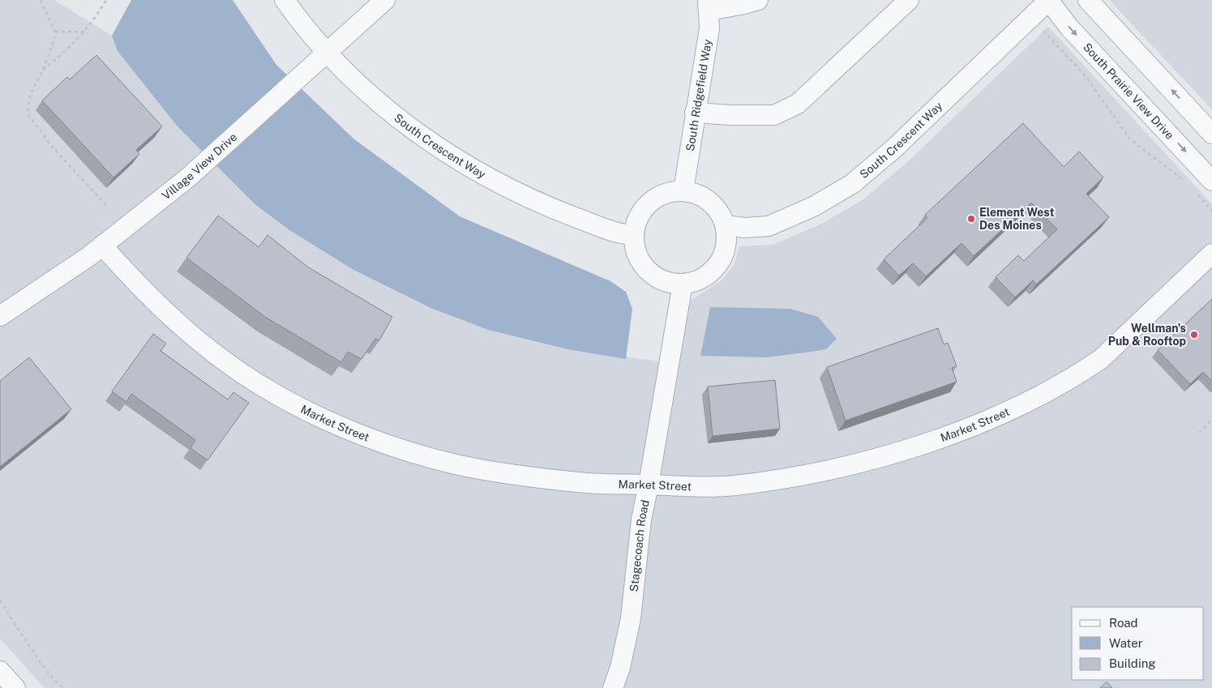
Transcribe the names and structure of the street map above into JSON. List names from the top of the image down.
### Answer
{
  "streets": {
    "street": [
      "South Prairie View Drive",
      "South Ridgefield Way",
      "South Crescent Way",
      "Village View Drive",
      "Market Street",
      "Stagecoach Road"
    ]
  },
  "crossings": [
    ["South Prairie View Drive", "South Crescent Way"],
    ["South Ridgefield Way", "South Crescent Way"],
    ["South Ridgefield Way", "Stagecoach Road"],
    ["South Crescent Way", "Village View Drive"],
    ["South Crescent Way", "Stagecoach Road"],
    ["Village View Drive", "Market Street"],
    ["Market Street", "Stagecoach Road"]
  ],
  "places": ["Element West Des Moines", "Wellman's Pub & Rooftop"],
  "legend": ["Road", "Water", "Building"]
}
